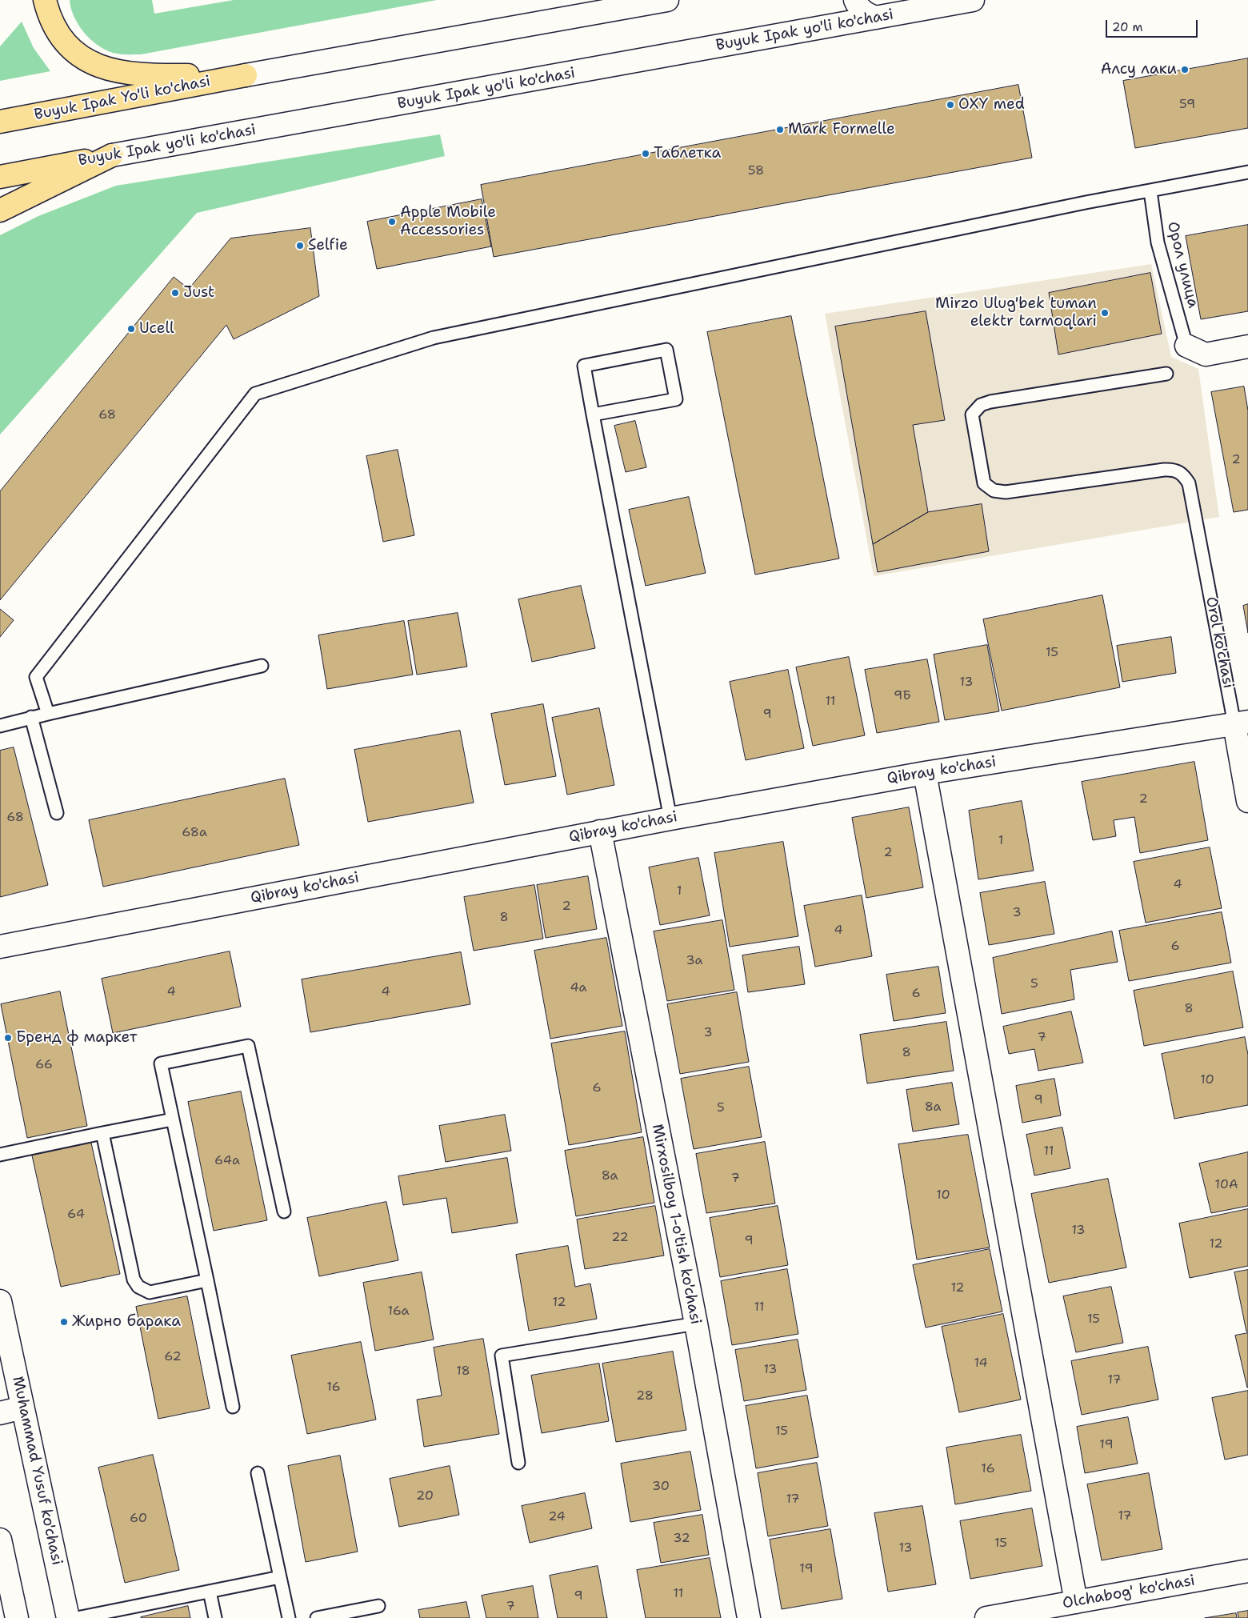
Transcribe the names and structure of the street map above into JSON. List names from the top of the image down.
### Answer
{
  "streets": {
    "main road": ["Buyuk Ipak yo'li ko'chasi", "Buyuk Ipak Yo'li ko'chasi"],
    "street": [
      "Orol ko'chasi",
      "Qibray ko'chasi",
      "Mirxosilboy 1-o'tish ko'chasi",
      "Muhammad Yusuf ko'chasi",
      "Olchabog' ko'chasi"
    ],
    "lane": ["Орол улица"]
  },
  "crossings": [
    ["Orol ko'chasi", "Qibray ko'chasi"],
    ["Qibray ko'chasi", "Mirxosilboy 1-o'tish ko'chasi"]
  ],
  "places": [
    "Алсу лаки",
    "OXY med",
    "Mark Formelle",
    "Таблетка",
    "Apple Mobile Accessories",
    "Selfie",
    "Just",
    "Mirzo Ulug'bek tuman elektr tarmoqlari",
    "Ucell",
    "Бренд ф маркет",
    "Жирно барака"
  ],
  "house_numbers": [
    "59",
    "58",
    "68",
    "2",
    "15",
    "13",
    "9Б",
    "11",
    "9",
    "2",
    "68",
    "68а",
    "1",
    "2",
    "4",
    "1",
    "2",
    "3",
    "8",
    "4",
    "6",
    "3a",
    "5",
    "4a",
    "4",
    "4",
    "6",
    "8",
    "3",
    "7",
    "8",
    "66",
    "10",
    "6",
    "9",
    "8a",
    "5",
    "11",
    "64а",
    "8a",
    "7",
    "10A",
    "10",
    "64",
    "13",
    "22",
    "9",
    "12",
    "12",
    "12",
    "11",
    "16a",
    "15",
    "62",
    "14",
    "13",
    "18",
    "17",
    "16",
    "28",
    "15",
    "19",
    "16",
    "30",
    "20",
    "17",
    "17",
    "24",
    "60",
    "32",
    "15",
    "13",
    "19",
    "11",
    "9",
    "7"
  ],
  "scale_bar": "20 m"
}
